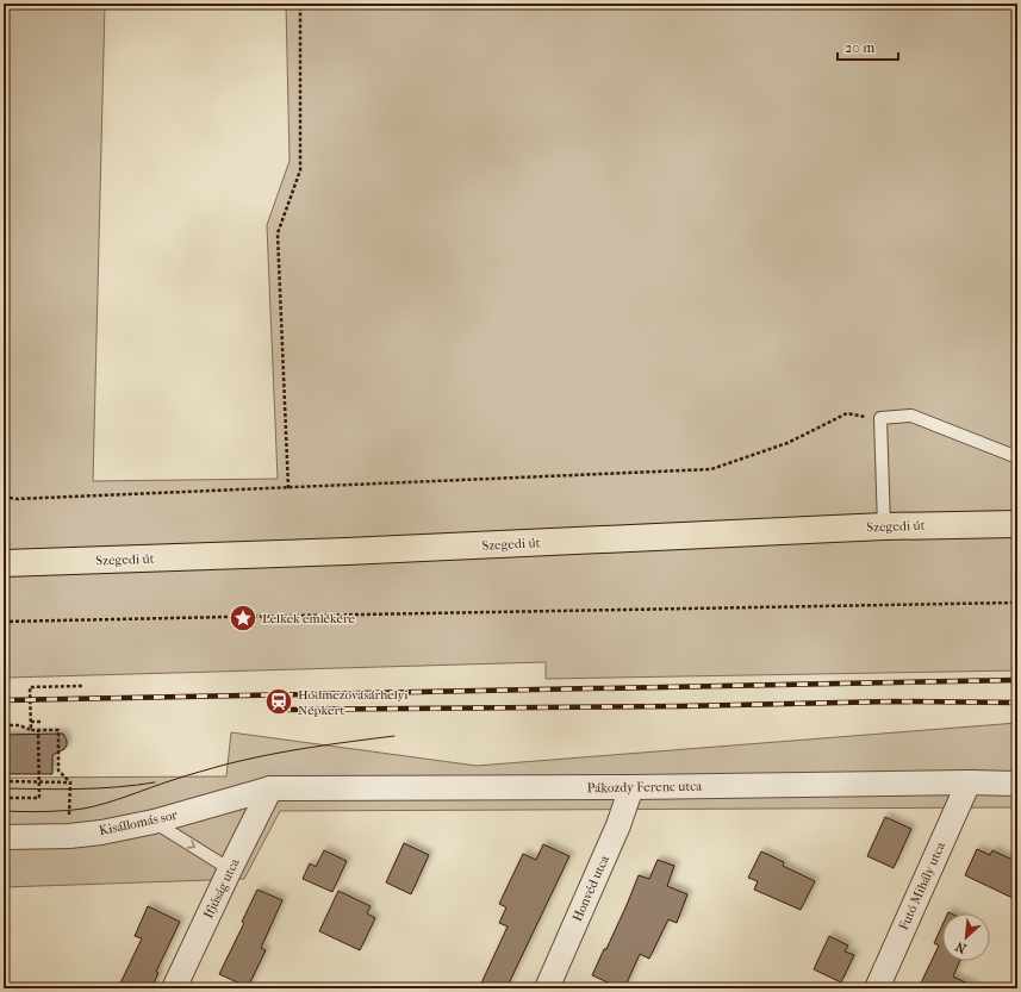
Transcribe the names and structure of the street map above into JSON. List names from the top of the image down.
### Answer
{
  "streets": {
    "main road": ["Szegedi út"],
    "street": [
      "Pákozdy Ferenc utca",
      "Kisállomás sor",
      "Futó Mihály utca",
      "Ifjúság utca",
      "Honvéd utca"
    ]
  },
  "crossings": [
    ["Pákozdy Ferenc utca", "Kisállomás sor"],
    ["Pákozdy Ferenc utca", "Futó Mihály utca"],
    ["Pákozdy Ferenc utca", "Ifjúság utca"],
    ["Pákozdy Ferenc utca", "Honvéd utca"],
    ["Kisállomás sor", "Ifjúság utca"]
  ],
  "places": {
    "place": ["Lelkek emlékére"],
    "station": ["Hódmezővásárhelyi Népkert"]
  },
  "scale_bar": "20 m",
  "north": "bottom left"
}
